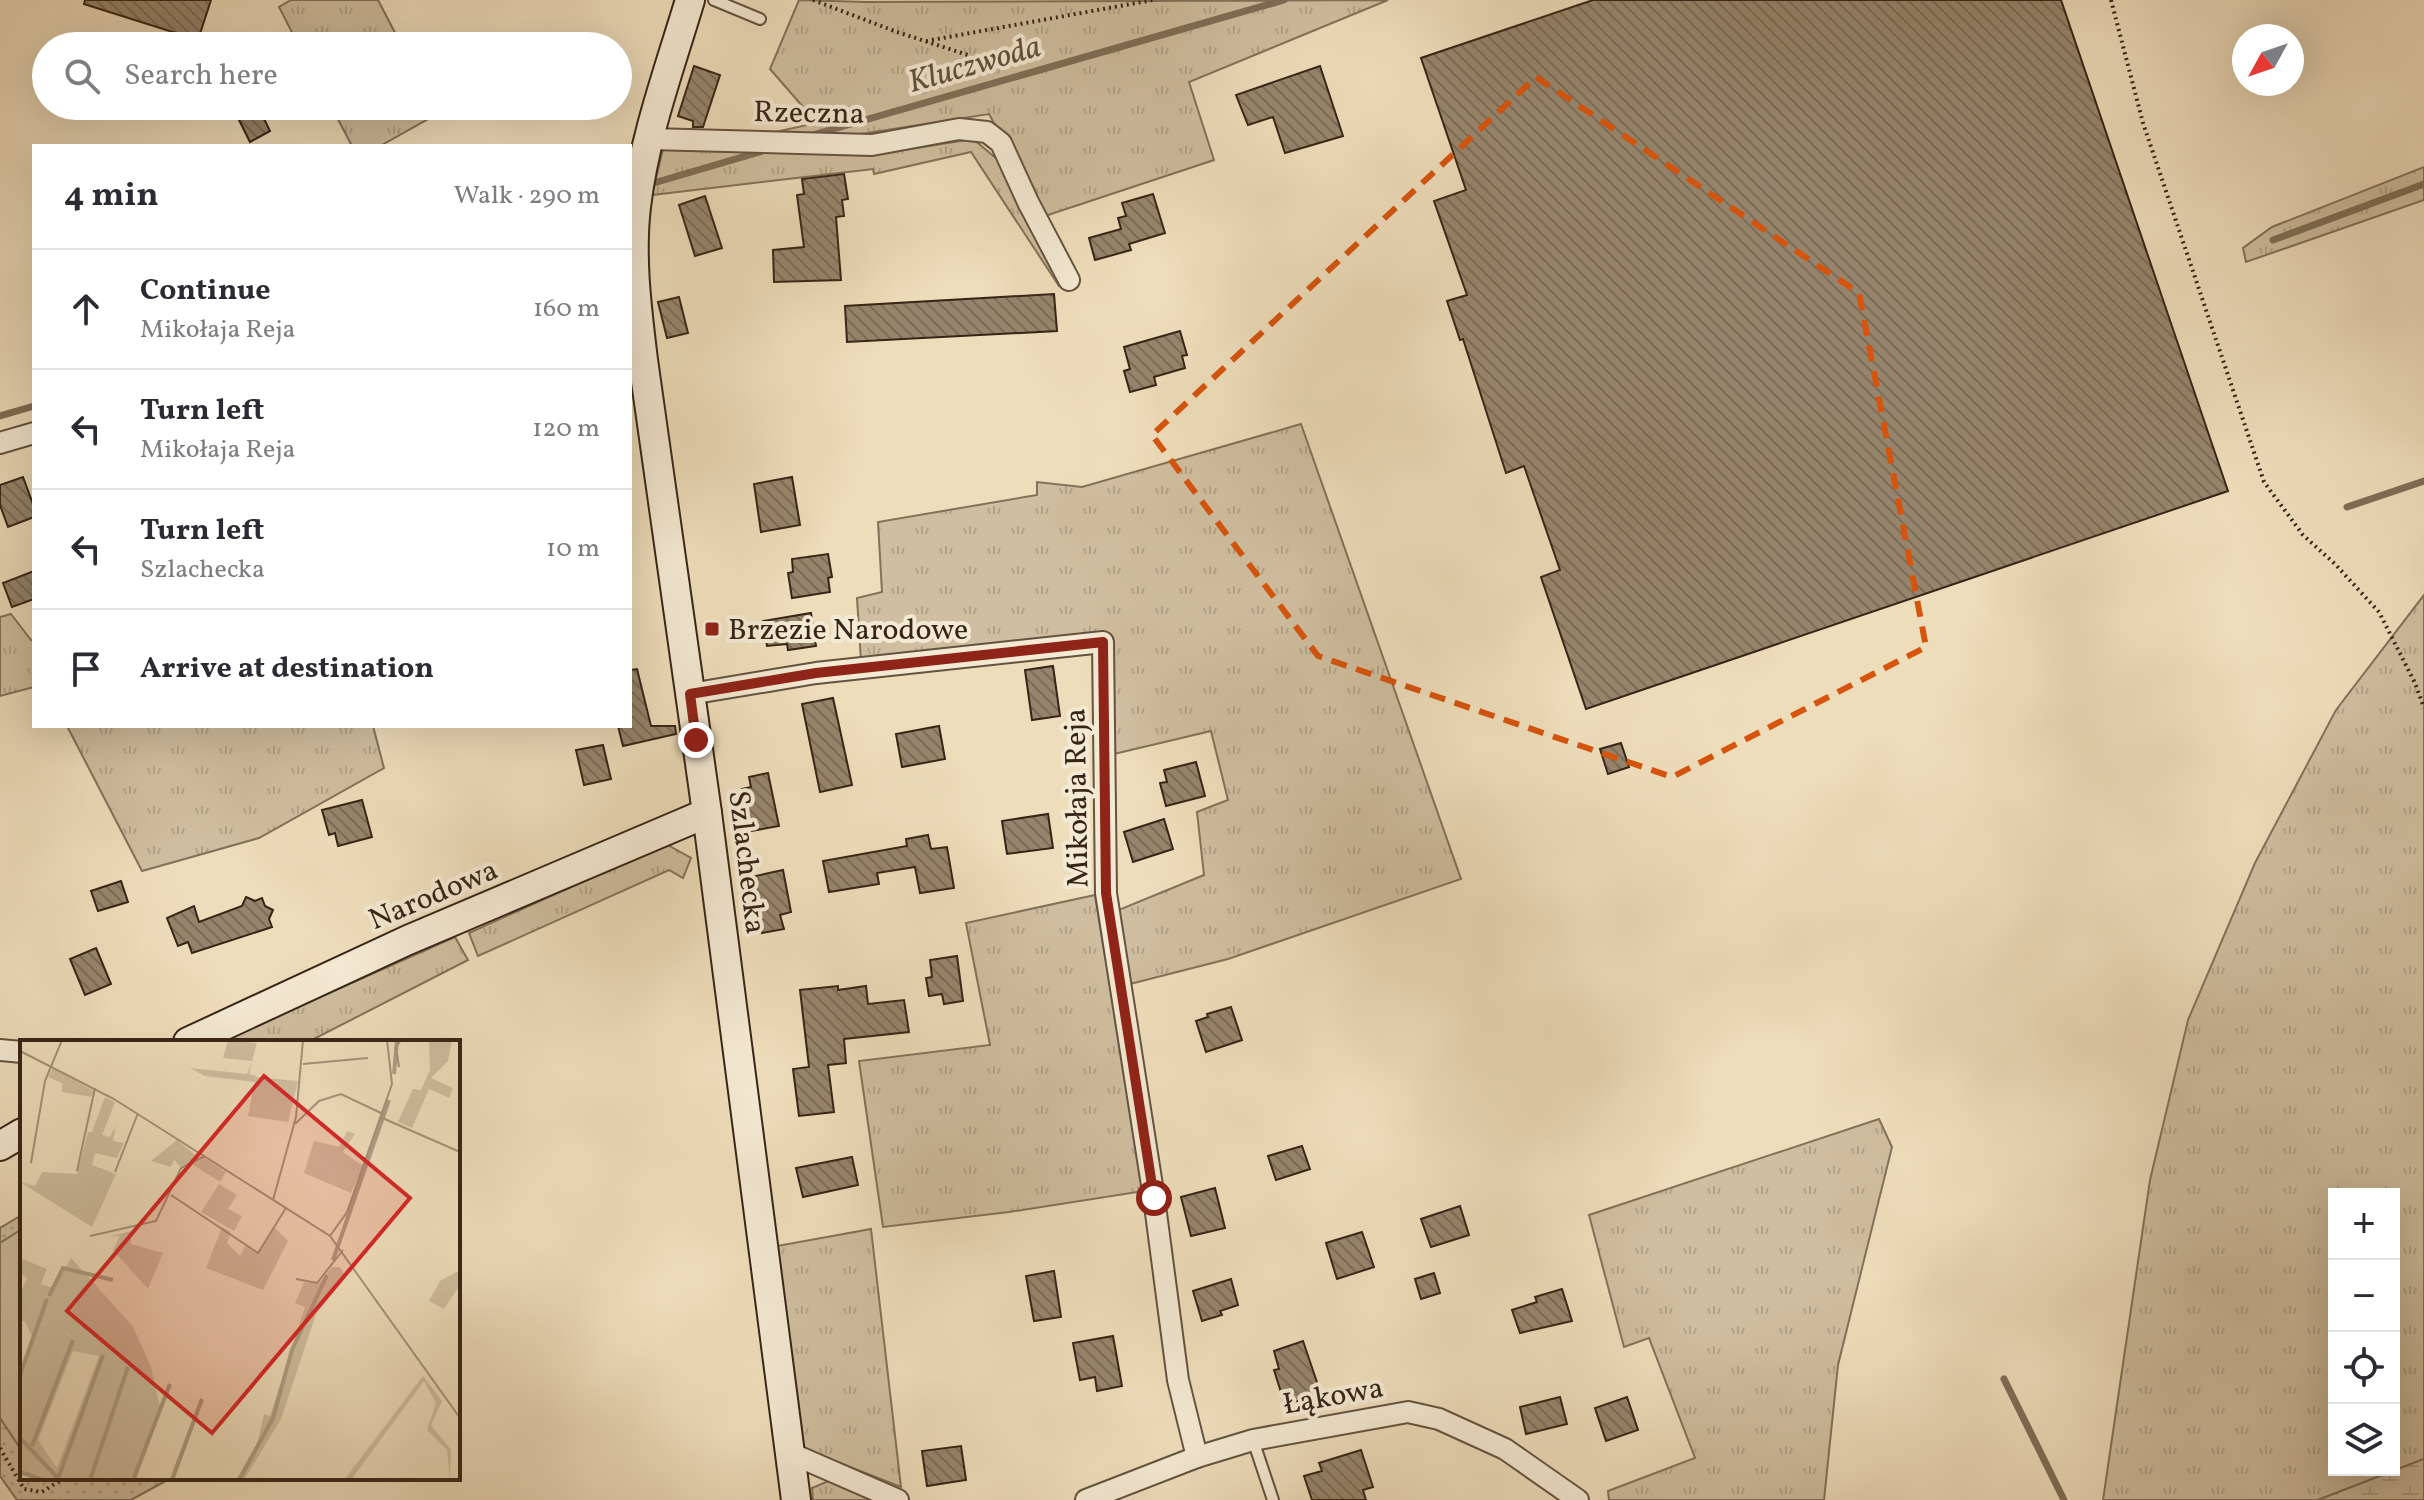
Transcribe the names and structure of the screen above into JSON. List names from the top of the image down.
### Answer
{
  "streets": {
    "street": [
      "Rzeczna",
      "Mikołaja Reja",
      "Szlachecka",
      "Narodowa",
      "Łąkowa"
    ]
  },
  "crossings": [
    ["Rzeczna", "Szlachecka"],
    ["Mikołaja Reja", "Szlachecka"],
    ["Mikołaja Reja", "Łąkowa"],
    ["Szlachecka", "Narodowa"]
  ],
  "water": ["Kluczwoda"],
  "places": {
    "transit": ["Brzezie Narodowe"]
  },
  "north": "bottom left",
  "page": {
    "search": "Search here",
    "heading": ["4 min", "Walk · 290 m"],
    "list": [
      ["Continue", "Mikołaja Reja", "160 m"],
      ["Turn left", "Mikołaja Reja", "120 m"],
      ["Turn left", "Szlachecka", "10 m"],
      "Arrive at destination"
    ],
    "map_buttons": ["+", "−"]
  }
}
